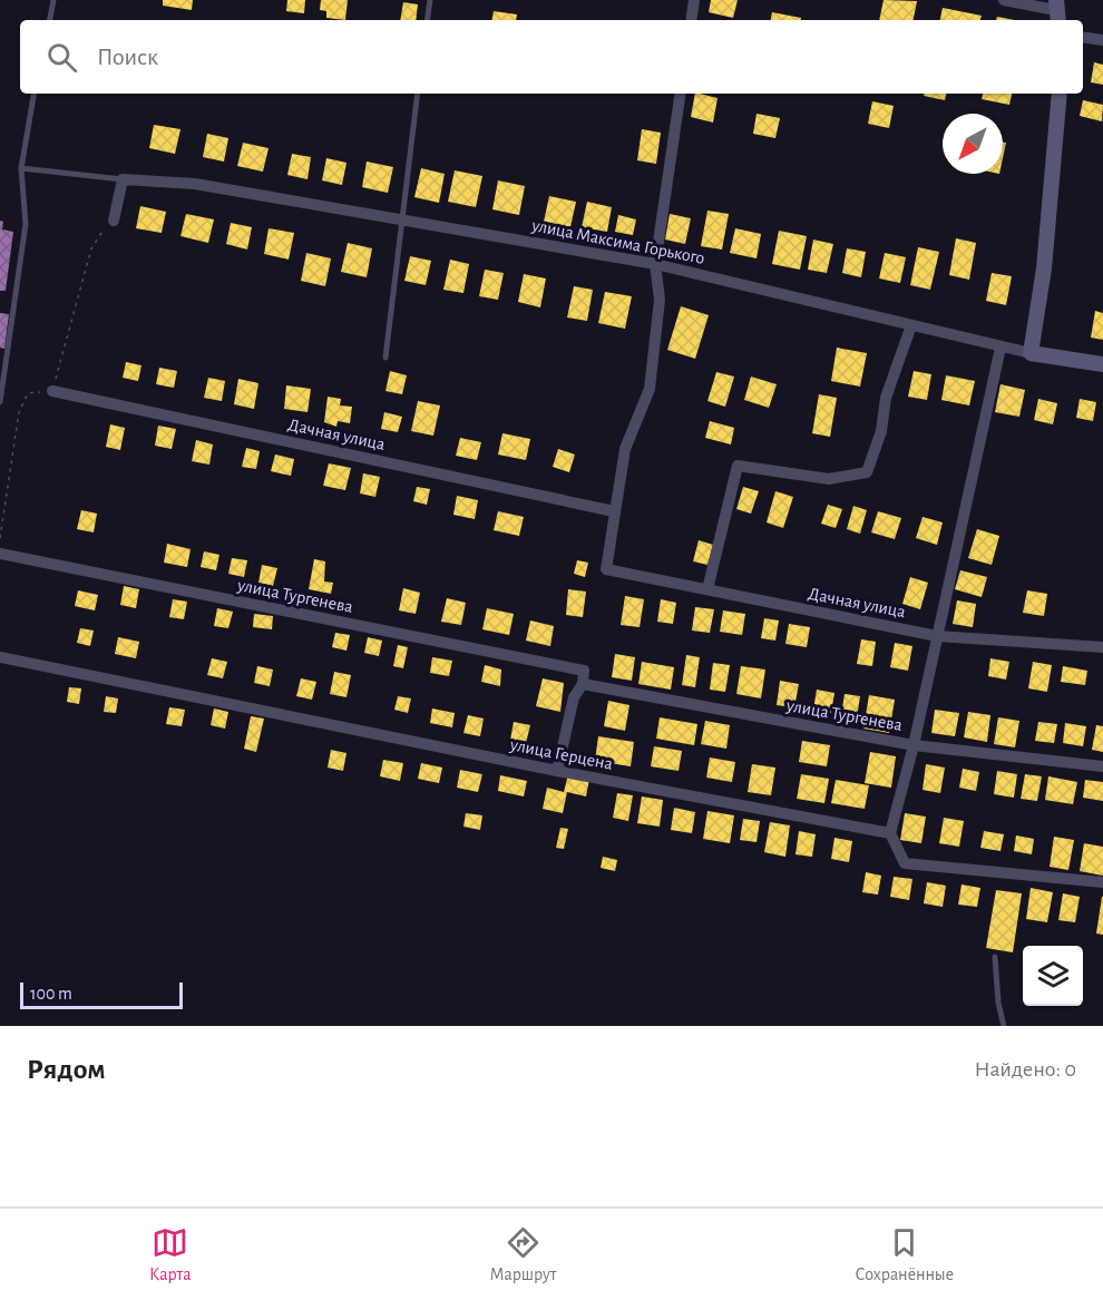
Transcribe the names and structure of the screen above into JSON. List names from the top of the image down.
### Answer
{
  "streets": {
    "street": [
      "улица Максима Горького",
      "Дачная улица",
      "улица Тургенева",
      "улица Герцена"
    ]
  },
  "scale_bar": "100 m",
  "north": "bottom left",
  "page": {
    "search": "Поиск",
    "scale": "100 m",
    "heading": ["Рядом", "Найдено: 0"],
    "nav": ["Карта", "Маршрут", "Сохранённые"]
  }
}
